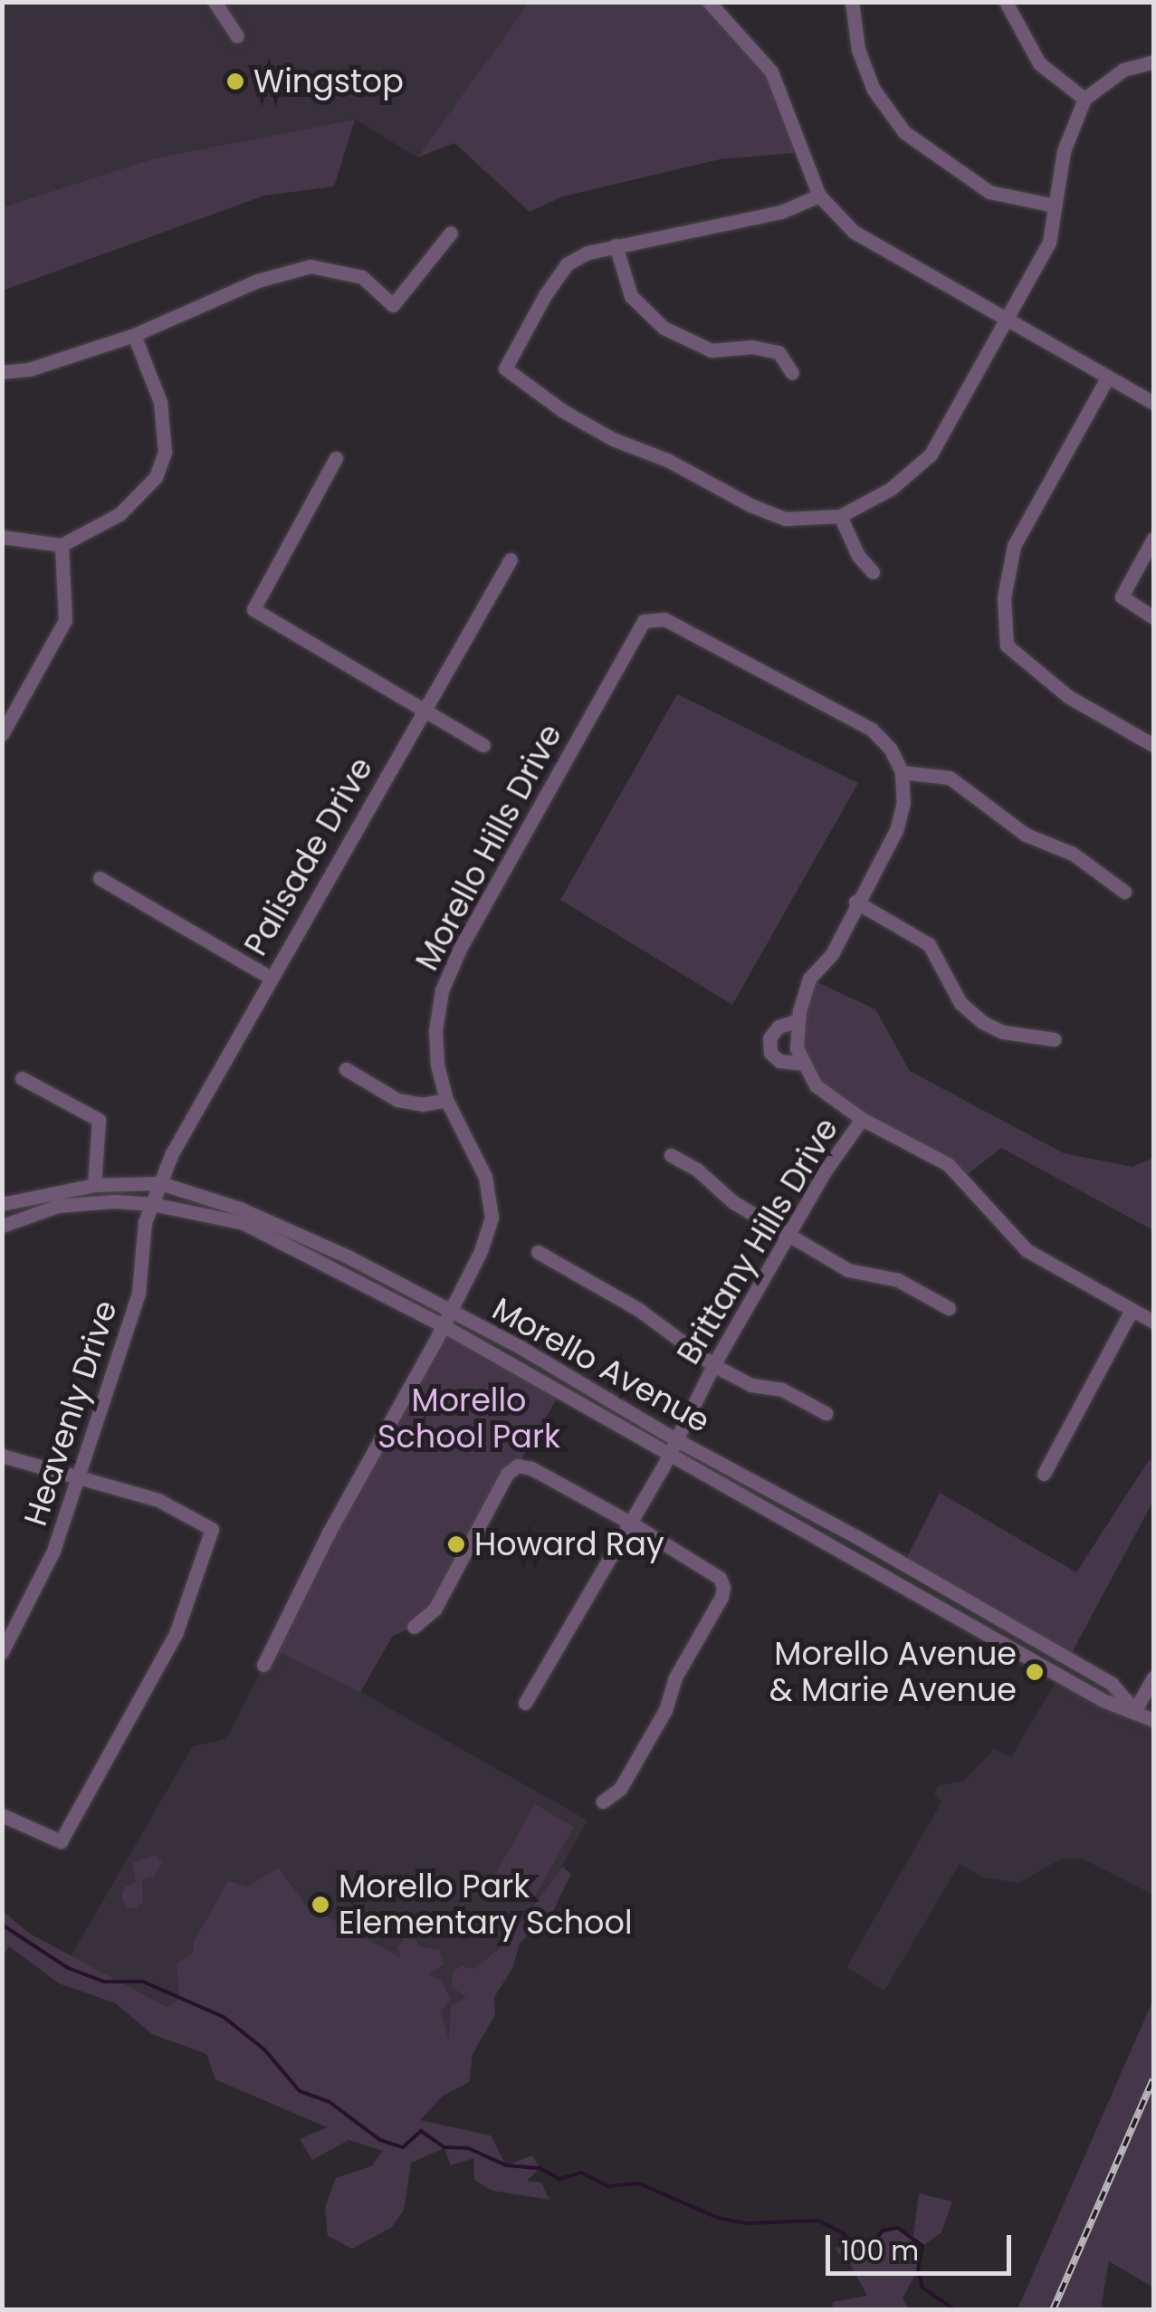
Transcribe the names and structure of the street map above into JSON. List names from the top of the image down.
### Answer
{
  "streets": {
    "street": [
      "Morello Hills Drive",
      "Palisade Drive",
      "Brittany Hills Drive",
      "Morello Avenue",
      "Heavenly Drive"
    ]
  },
  "crossings": [
    ["Morello Hills Drive", "Morello Avenue"],
    ["Palisade Drive", "Morello Avenue"],
    ["Palisade Drive", "Heavenly Drive"],
    ["Brittany Hills Drive", "Morello Avenue"],
    ["Morello Avenue", "Heavenly Drive"]
  ],
  "parks": ["Morello School Park"],
  "places": [
    "Wingstop",
    "Howard Ray",
    "Morello Avenue & Marie Avenue",
    "Morello Park Elementary School"
  ],
  "scale_bar": "100 m"
}
